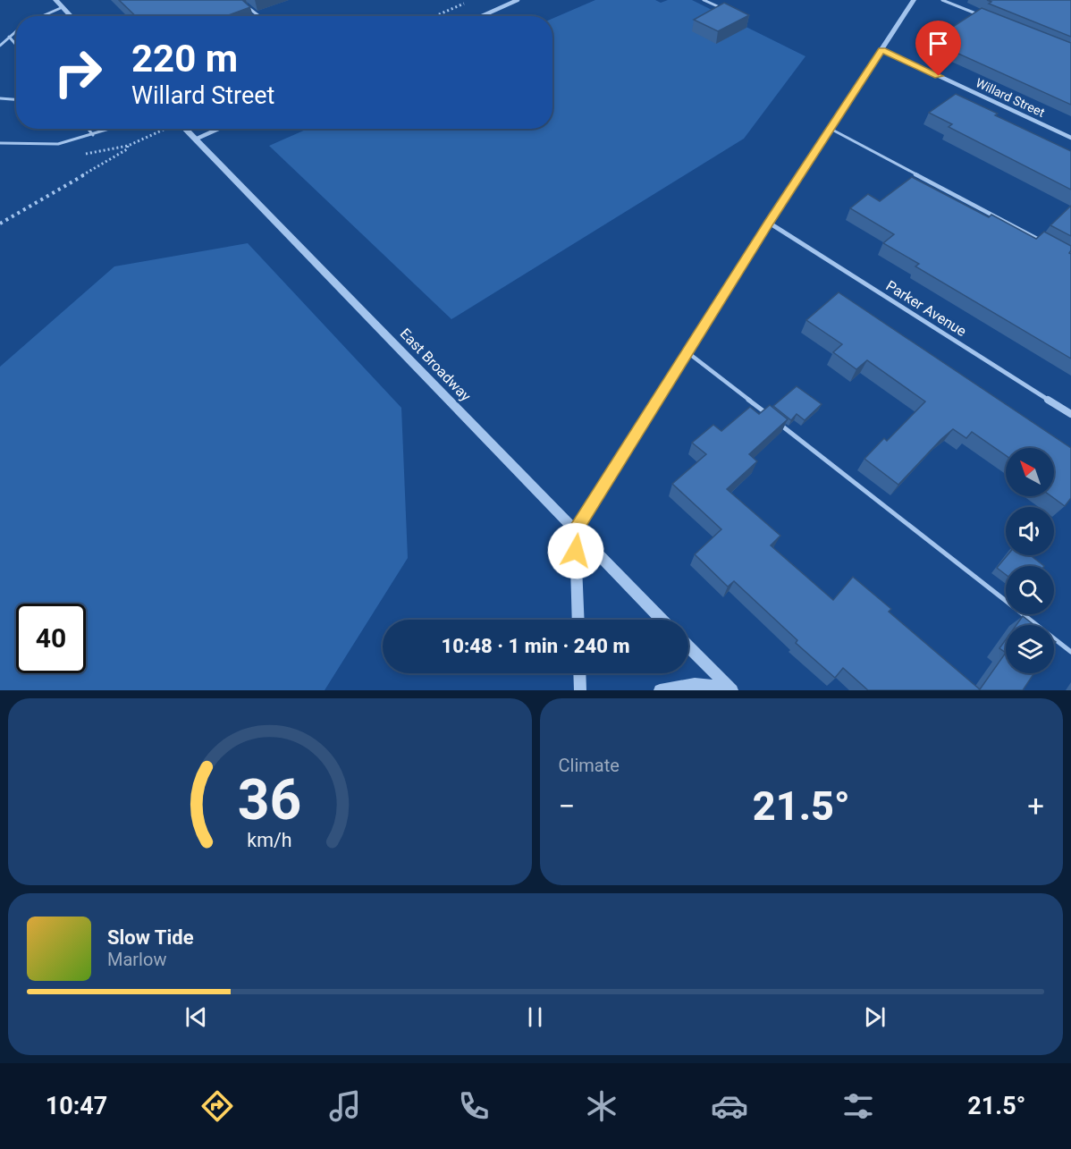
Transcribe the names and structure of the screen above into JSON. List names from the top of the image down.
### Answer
{
  "streets": {
    "street": ["Willard Street", "Parker Avenue", "East Broadway"]
  },
  "north": "top left",
  "page": {
    "turn": ["220 m", "Willard Street"],
    "limit": "40",
    "trip": "10:48 · 1 min · 240 m",
    "tile": "Climate",
    "heat": ["−", "21.5°", "+"],
    "song": ["Slow Tide", "Marlow"],
    "tabs": ["10:47", "21.5°"],
    "gauge": ["36", "km/h"]
  }
}
